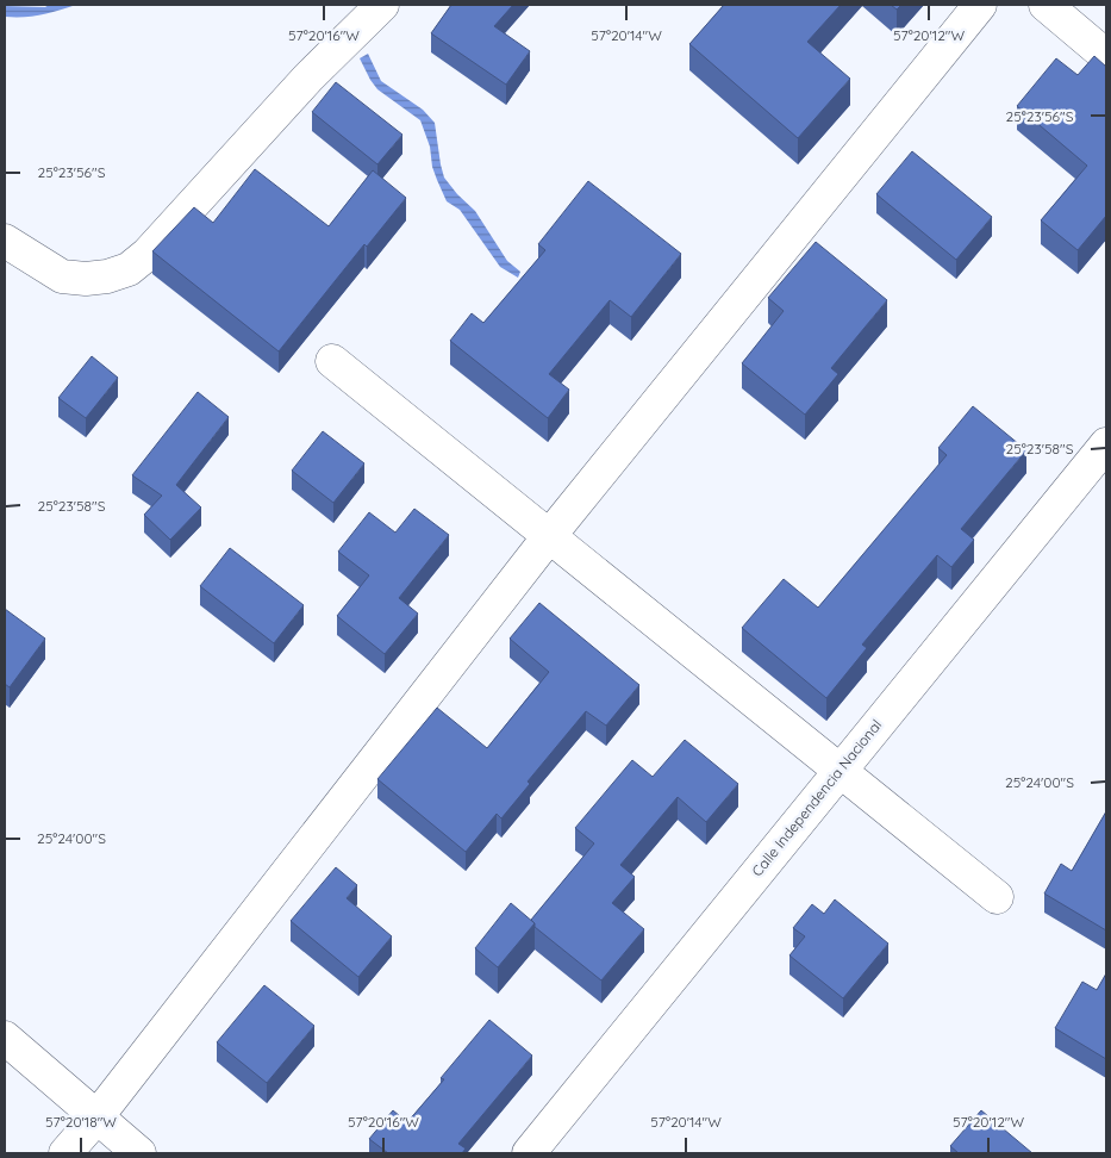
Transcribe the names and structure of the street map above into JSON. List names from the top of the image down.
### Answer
{
  "streets": {
    "street": ["Calle Independencia Nacional"]
  },
  "coordinates": [
    "57°20'16\"W",
    "57°20'14\"W",
    "57°20'12\"W",
    "25°23'56\"S",
    "25°23'58\"S",
    "25°24'00\"S",
    "57°20'18\"W"
  ]
}
